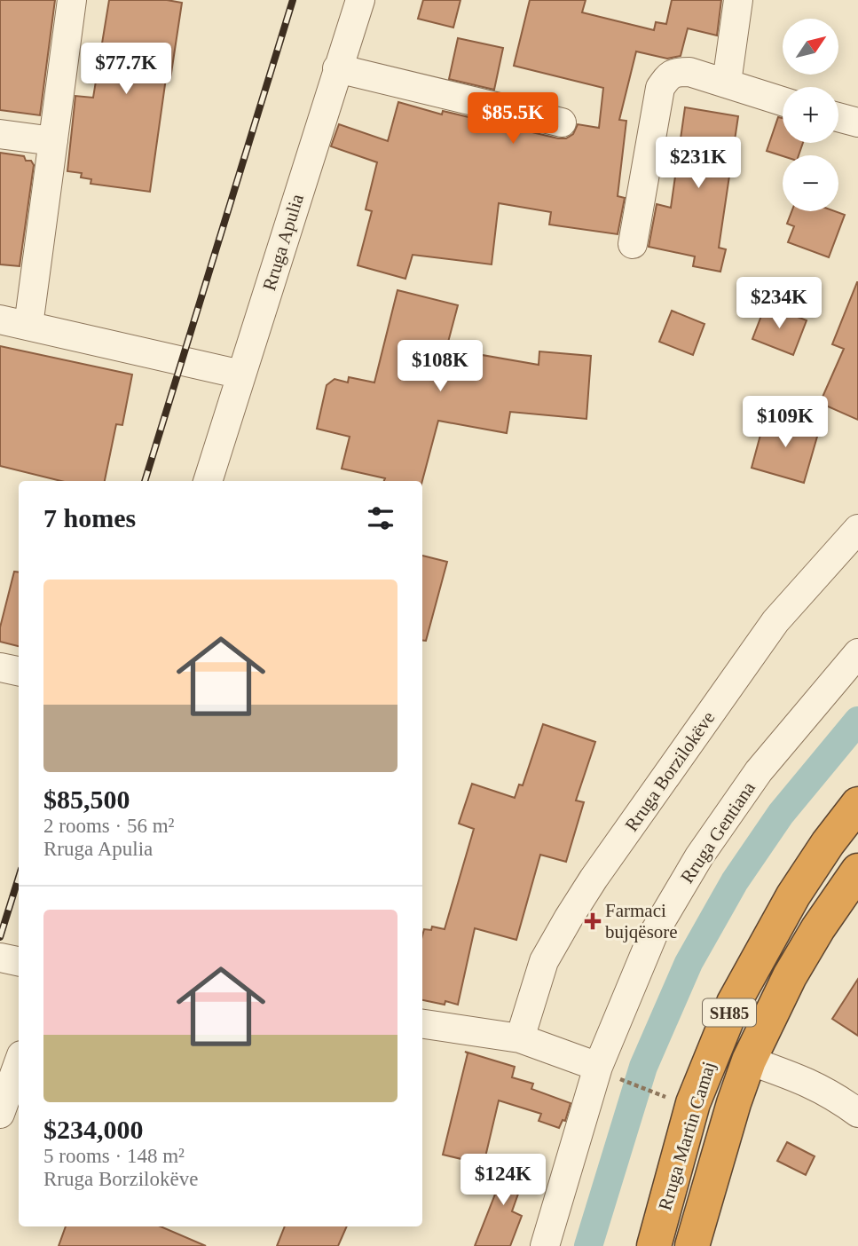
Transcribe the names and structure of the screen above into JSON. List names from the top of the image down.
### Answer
{
  "streets": {
    "highway": ["SH85", "Rruga Martin Camaj"],
    "street": ["Rruga Apulia", "Rruga Borzilokëve", "Rruga Gentiana"]
  },
  "places": {
    "health": ["Farmaci bujqësore"]
  },
  "north": "top right",
  "page": {
    "map_buttons": ["+", "−"],
    "price": [
      "$77.7K",
      "$85.5K",
      "$231K",
      "$234K",
      "$108K",
      "$109K",
      "$124K"
    ],
    "heading": "7 homes",
    "list": [
      {
        "name": "$85,500",
        "note": "2 rooms · 56 m² · Rruga Apulia"
      },
      {
        "name": "$234,000",
        "note": "5 rooms · 148 m² · Rruga Borzilokëve"
      }
    ]
  }
}
